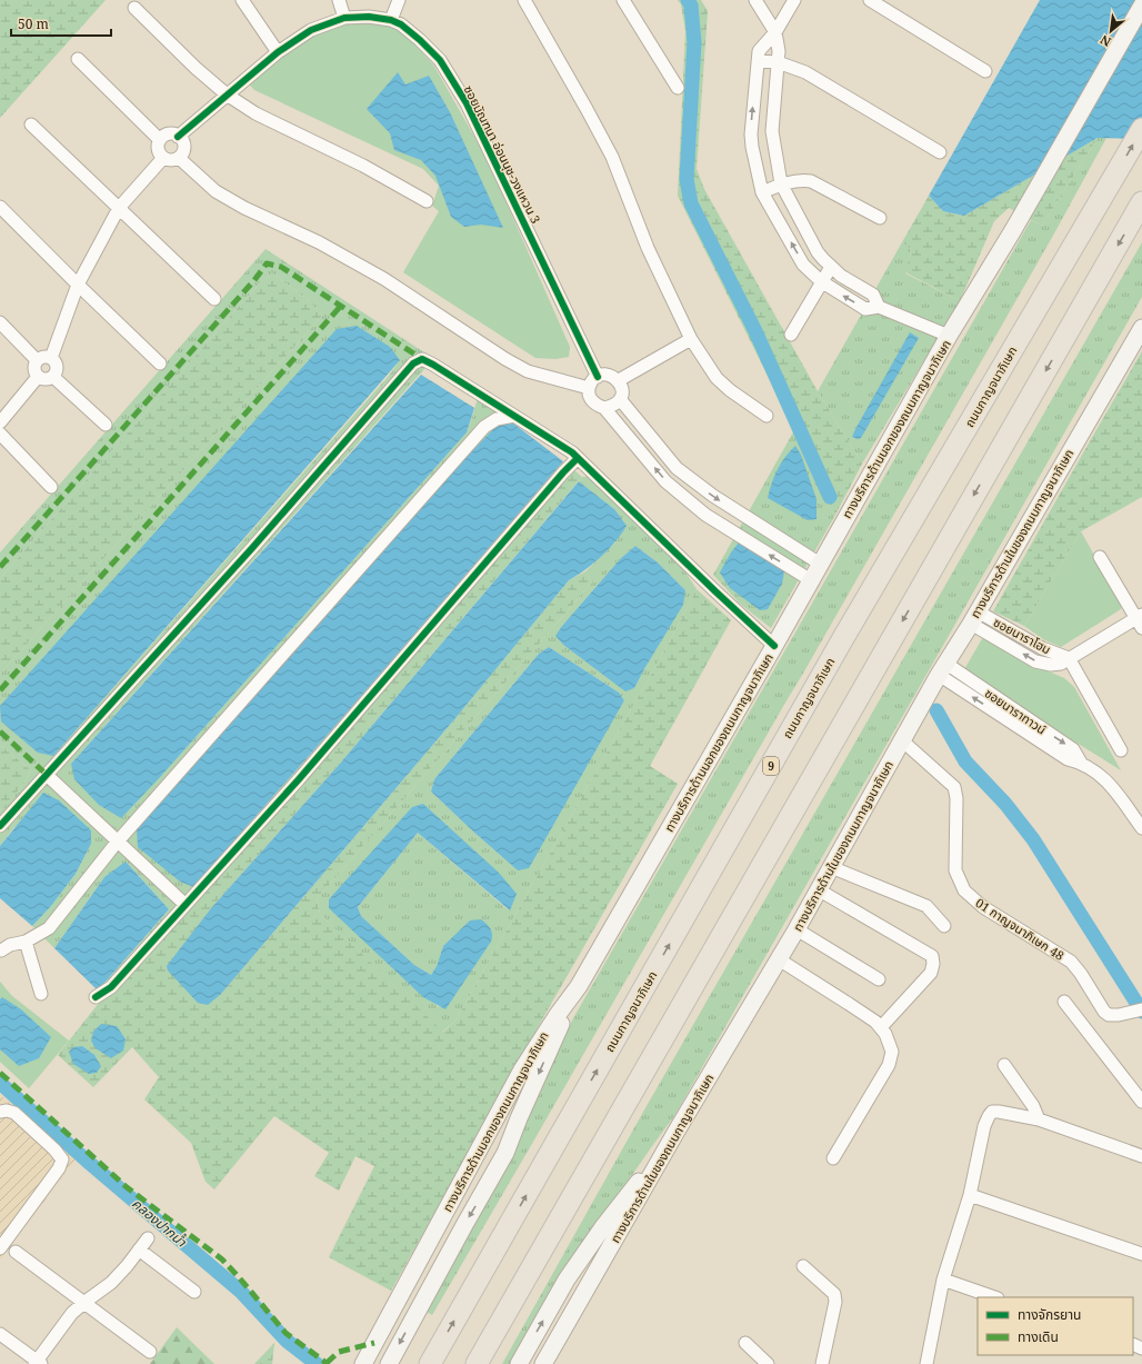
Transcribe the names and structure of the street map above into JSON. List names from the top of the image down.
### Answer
{
  "streets": {
    "highway": ["ถนนกาญจนาภิเษก", "9"],
    "main road": ["ทางบริการด้านนอกของถนนกาญจนาภิเษก", "ทางบริการด้านในของถนนกาญจนาภิเษก"],
    "street": [
      "ซอยมัณฑนา อ่อนนุช-วงแหวน 3",
      "ซอยนาราโฮม",
      "ซอยนาราทาวน์",
      "01 กาญจนาภิเษก 48"
    ]
  },
  "crossings": [
    ["ทางบริการด้านในของถนนกาญจนาภิเษก", "ซอยนาราโฮม"],
    ["ทางบริการด้านในของถนนกาญจนาภิเษก", "ซอยนาราทาวน์"],
    ["ทางบริการด้านในของถนนกาญจนาภิเษก", "01 กาญจนาภิเษก 48"]
  ],
  "water": ["คลองปากน้ำ"],
  "legend": ["ทางจักรยาน", "ทางเดิน"],
  "scale_bar": "50 m",
  "north": "bottom left"
}
